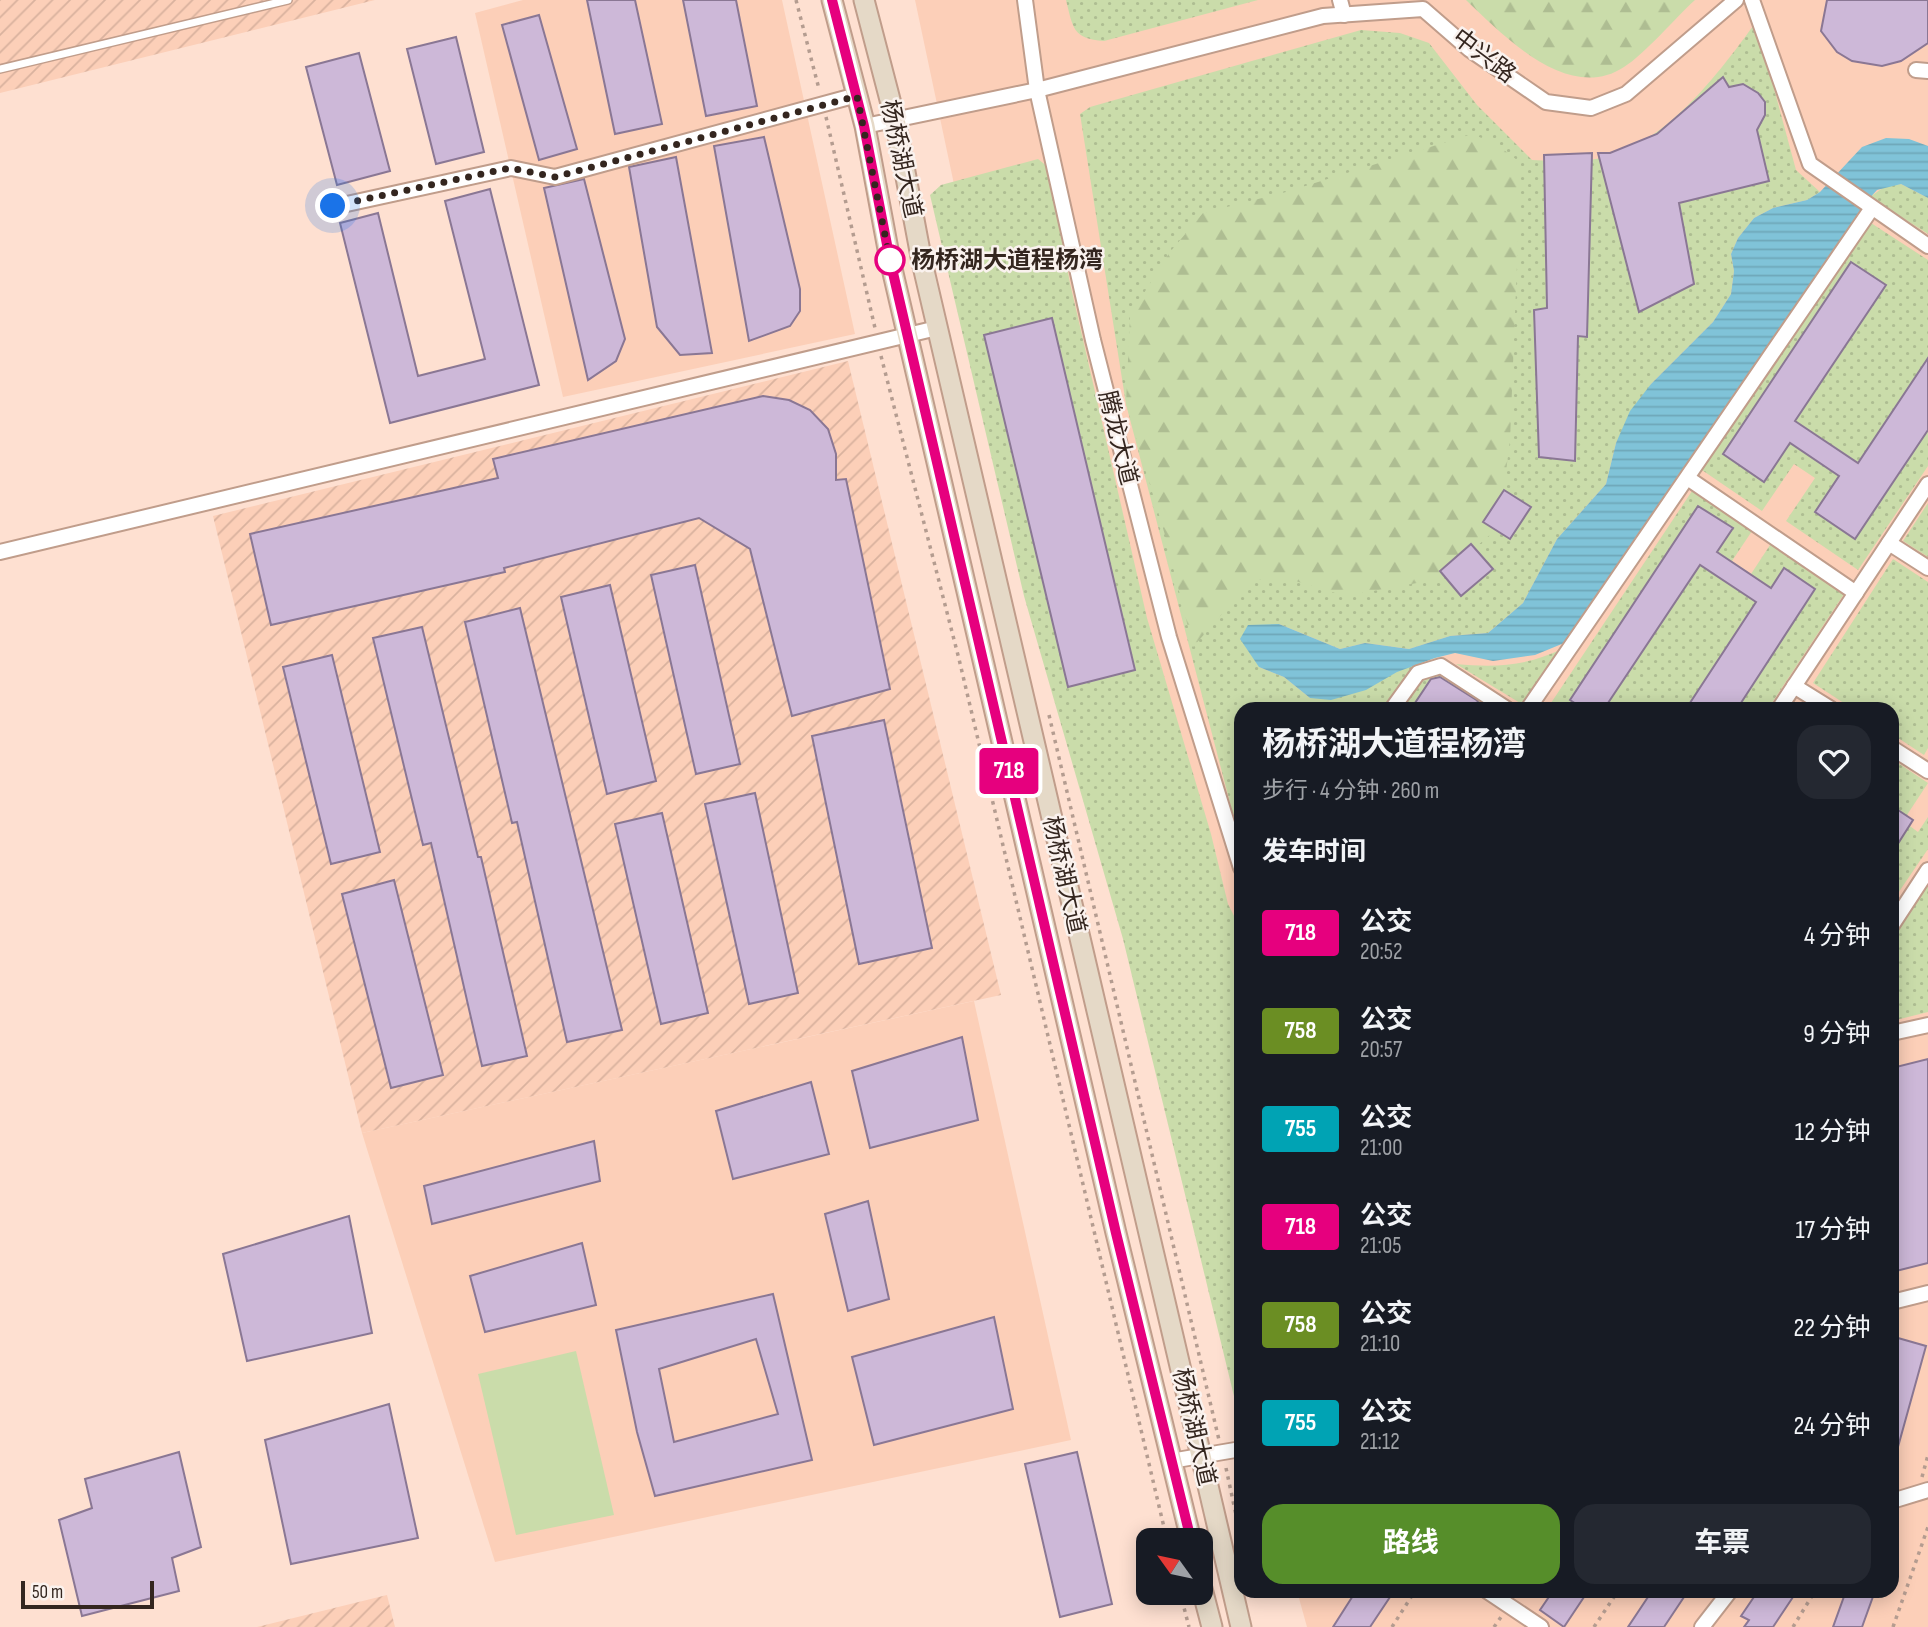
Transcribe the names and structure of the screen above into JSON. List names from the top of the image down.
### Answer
{
  "streets": {
    "main road": ["杨桥湖大道"],
    "street": ["中兴路", "腾龙大道"]
  },
  "crossings": [
    ["中兴路", "杨桥湖大道"],
    ["中兴路", "腾龙大道"]
  ],
  "places": ["杨桥湖大道程杨湾"],
  "lines": ["bus line 718"],
  "scale_bar": "50 m",
  "north": "top left",
  "page": {
    "on_map": "718",
    "heading": [
      ["杨桥湖大道程杨湾", "步行 · 4 分钟 · 260 m"],
      "发车时间"
    ],
    "list": [
      {
        "mark": "718",
        "name": "公交",
        "note": "20:52",
        "value": "4 分钟"
      },
      {
        "mark": "758",
        "name": "公交",
        "note": "20:57",
        "value": "9 分钟"
      },
      {
        "mark": "755",
        "name": "公交",
        "note": "21:00",
        "value": "12 分钟"
      },
      {
        "mark": "718",
        "name": "公交",
        "note": "21:05",
        "value": "17 分钟"
      },
      {
        "mark": "758",
        "name": "公交",
        "note": "21:10",
        "value": "22 分钟"
      },
      {
        "mark": "755",
        "name": "公交",
        "note": "21:12",
        "value": "24 分钟"
      }
    ],
    "buttons": ["路线", "车票"],
    "scale": "50 m"
  }
}
